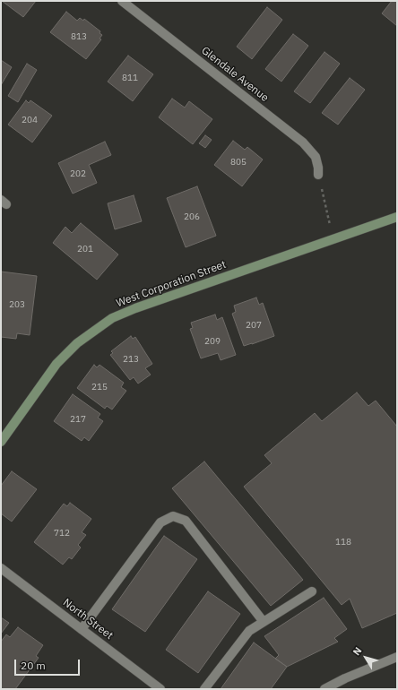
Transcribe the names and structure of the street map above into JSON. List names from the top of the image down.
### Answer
{
  "streets": {
    "street": ["Glendale Avenue", "West Corporation Street", "North Street"]
  },
  "house_numbers": [
    "813",
    "811",
    "204",
    "805",
    "202",
    "206",
    "201",
    "203",
    "207",
    "209",
    "213",
    "215",
    "217",
    "712",
    "118"
  ],
  "scale_bar": "20 m",
  "north": "top left"
}
